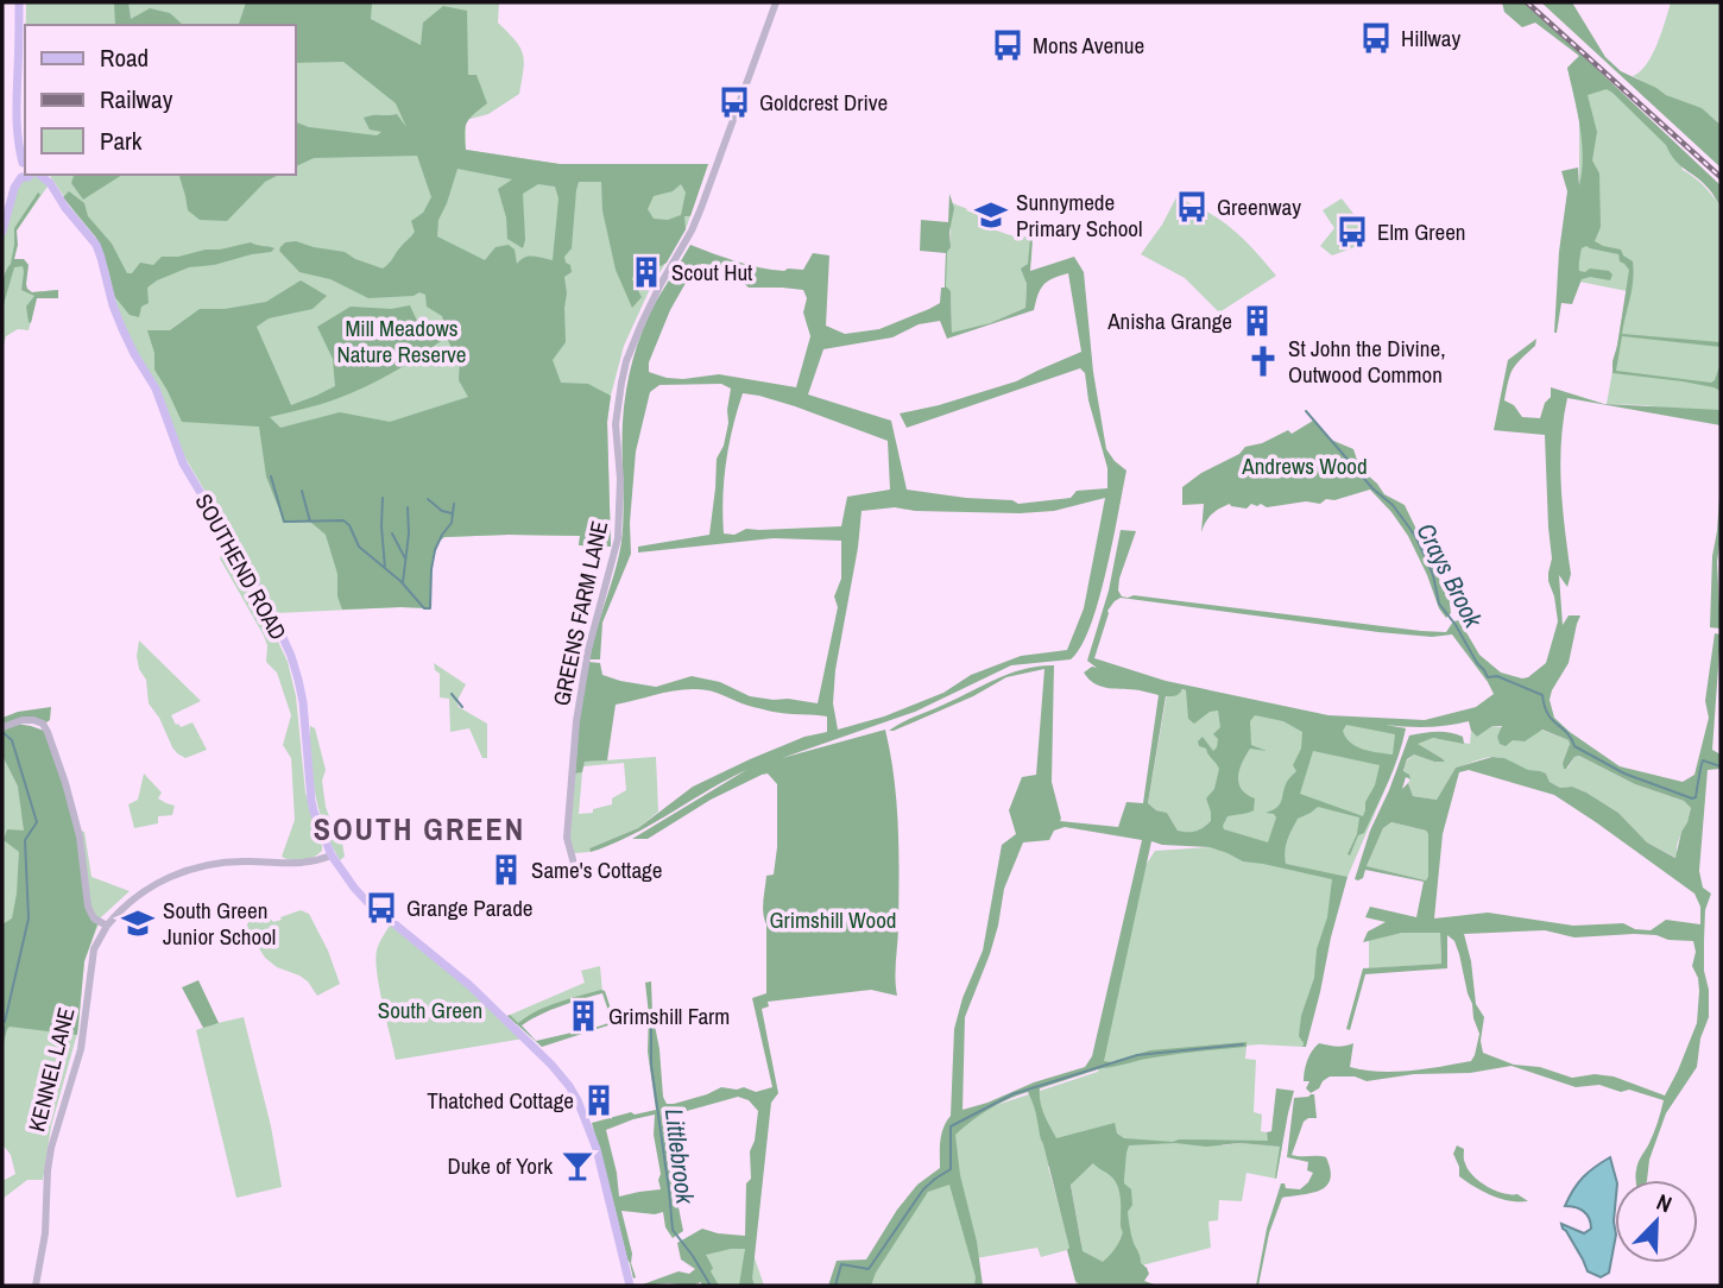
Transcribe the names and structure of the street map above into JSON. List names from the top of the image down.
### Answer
{
  "streets": {
    "main road": ["SOUTHEND ROAD"],
    "street": ["GREENS FARM LANE", "KENNEL LANE"]
  },
  "districts": ["SOUTH GREEN"],
  "water": ["Crays Brook", "Littlebrook"],
  "parks": [
    "Mill Meadows Nature Reserve",
    "Andrews Wood",
    "Grimshill Wood",
    "South Green"
  ],
  "places": {
    "bus stop": [
      "Hillway",
      "Mons Avenue",
      "Goldcrest Drive",
      "Greenway",
      "Elm Green",
      "Grange Parade"
    ],
    "school or university": ["Sunnymede Primary School", "South Green Junior School"],
    "building": [
      "Scout Hut",
      "Anisha Grange",
      "Same's Cottage",
      "Grimshill Farm",
      "Thatched Cottage"
    ],
    "church": ["St John the Divine, Outwood Common"],
    "bar": ["Duke of York"]
  },
  "legend": ["Road", "Railway", "Park"],
  "north": "top right"
}
